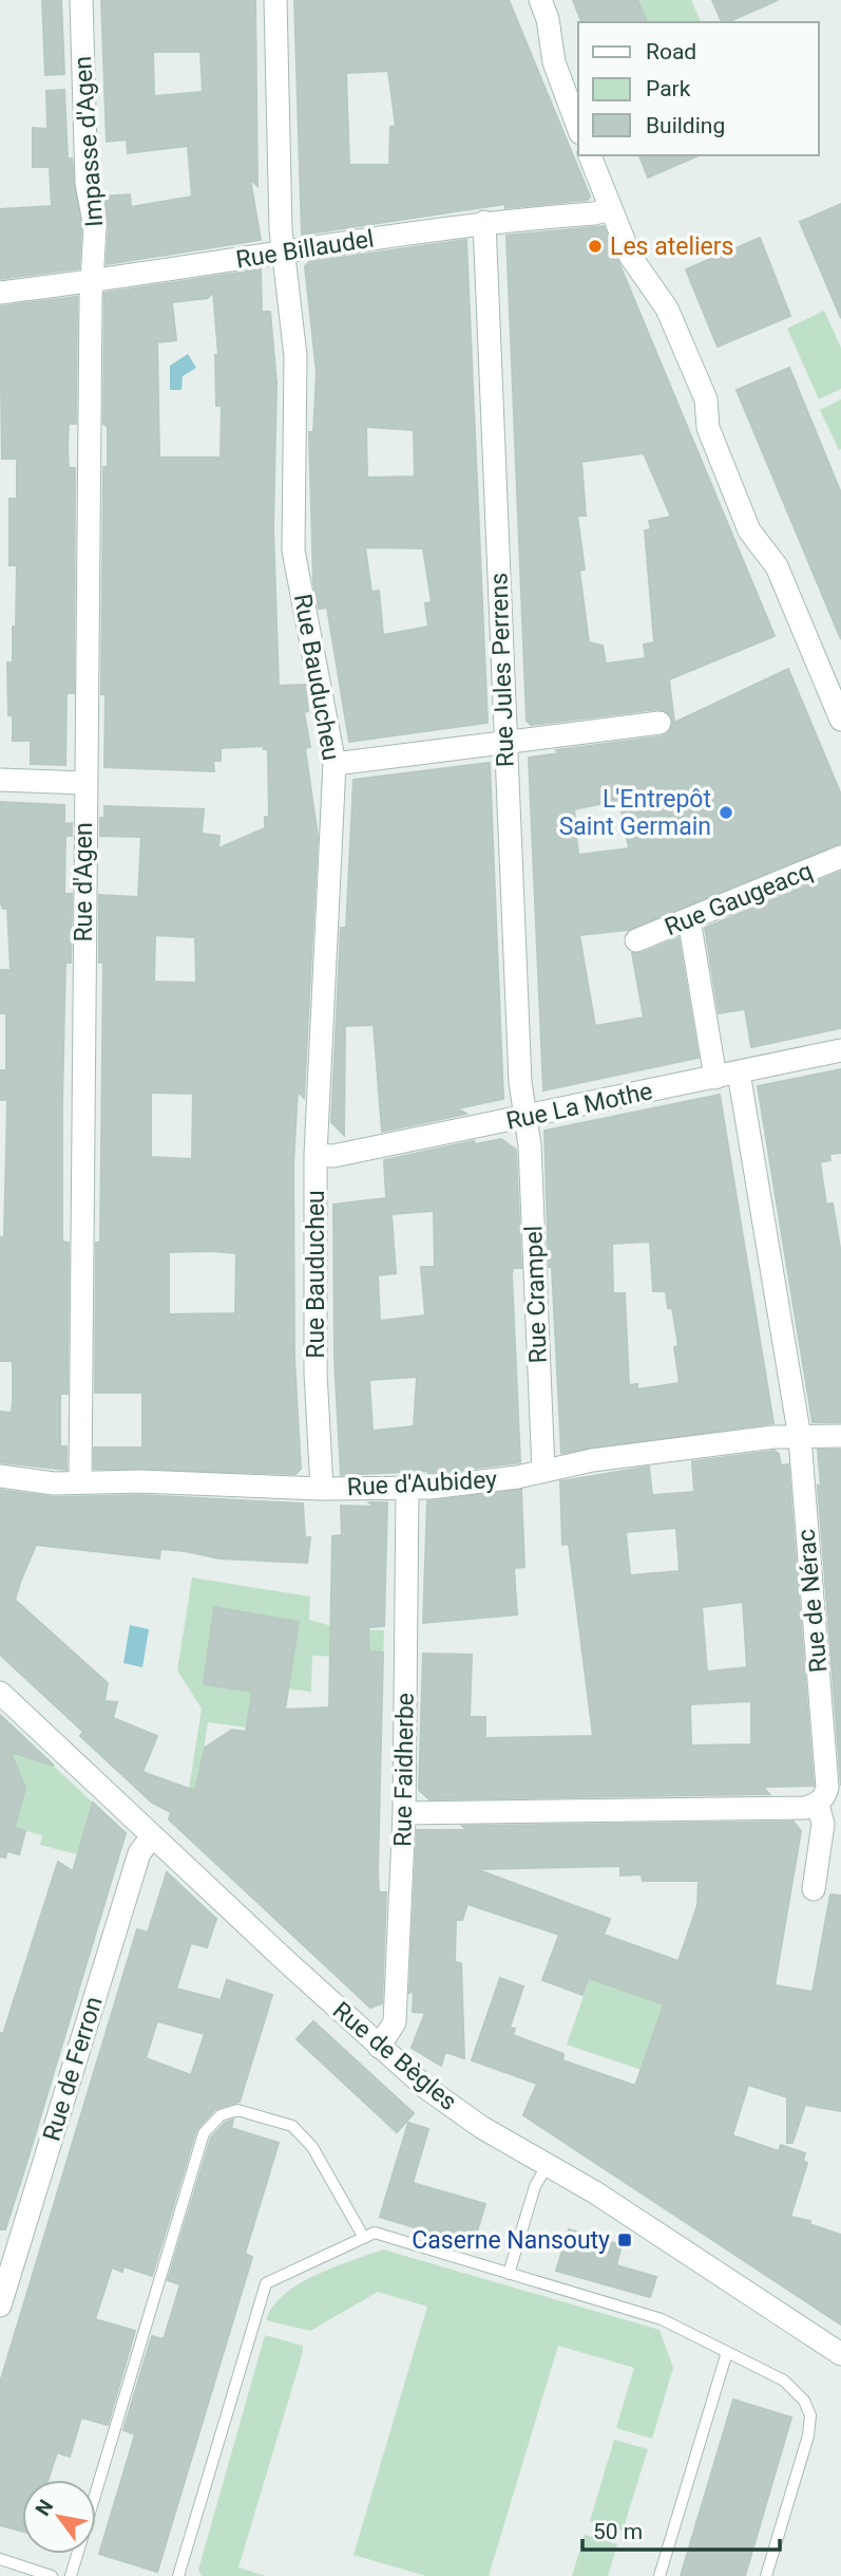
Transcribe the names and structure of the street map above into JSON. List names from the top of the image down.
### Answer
{
  "streets": {
    "street": [
      "Impasse d'Agen",
      "Rue Billaudel",
      "Rue Jules Perrens",
      "Rue Bauducheu",
      "Rue d'Agen",
      "Rue Gaugeacq",
      "Rue La Mothe",
      "Rue Crampel",
      "Rue d'Aubidey",
      "Rue de Nérac",
      "Rue Faidherbe",
      "Rue de Bègles",
      "Rue de Ferron"
    ]
  },
  "crossings": [
    ["Impasse d'Agen", "Rue Billaudel"],
    ["Impasse d'Agen", "Rue d'Agen"],
    ["Rue Billaudel", "Rue Jules Perrens"],
    ["Rue Billaudel", "Rue Bauducheu"],
    ["Rue Billaudel", "Rue d'Agen"],
    ["Rue Jules Perrens", "Rue La Mothe"],
    ["Rue Jules Perrens", "Rue Crampel"],
    ["Rue Bauducheu", "Rue La Mothe"],
    ["Rue Bauducheu", "Rue d'Aubidey"],
    ["Rue d'Agen", "Rue d'Aubidey"],
    ["Rue La Mothe", "Rue Crampel"],
    ["Rue La Mothe", "Rue de Nérac"],
    ["Rue Crampel", "Rue d'Aubidey"],
    ["Rue d'Aubidey", "Rue de Nérac"],
    ["Rue d'Aubidey", "Rue Faidherbe"],
    ["Rue Faidherbe", "Rue de Bègles"],
    ["Rue de Bègles", "Rue de Ferron"]
  ],
  "places": {
    "other": ["Les ateliers", "L'Entrepôt Saint Germain"],
    "transit": ["Caserne Nansouty"]
  },
  "legend": ["Road", "Park", "Building"],
  "scale_bar": "50 m",
  "north": "top left"
}
